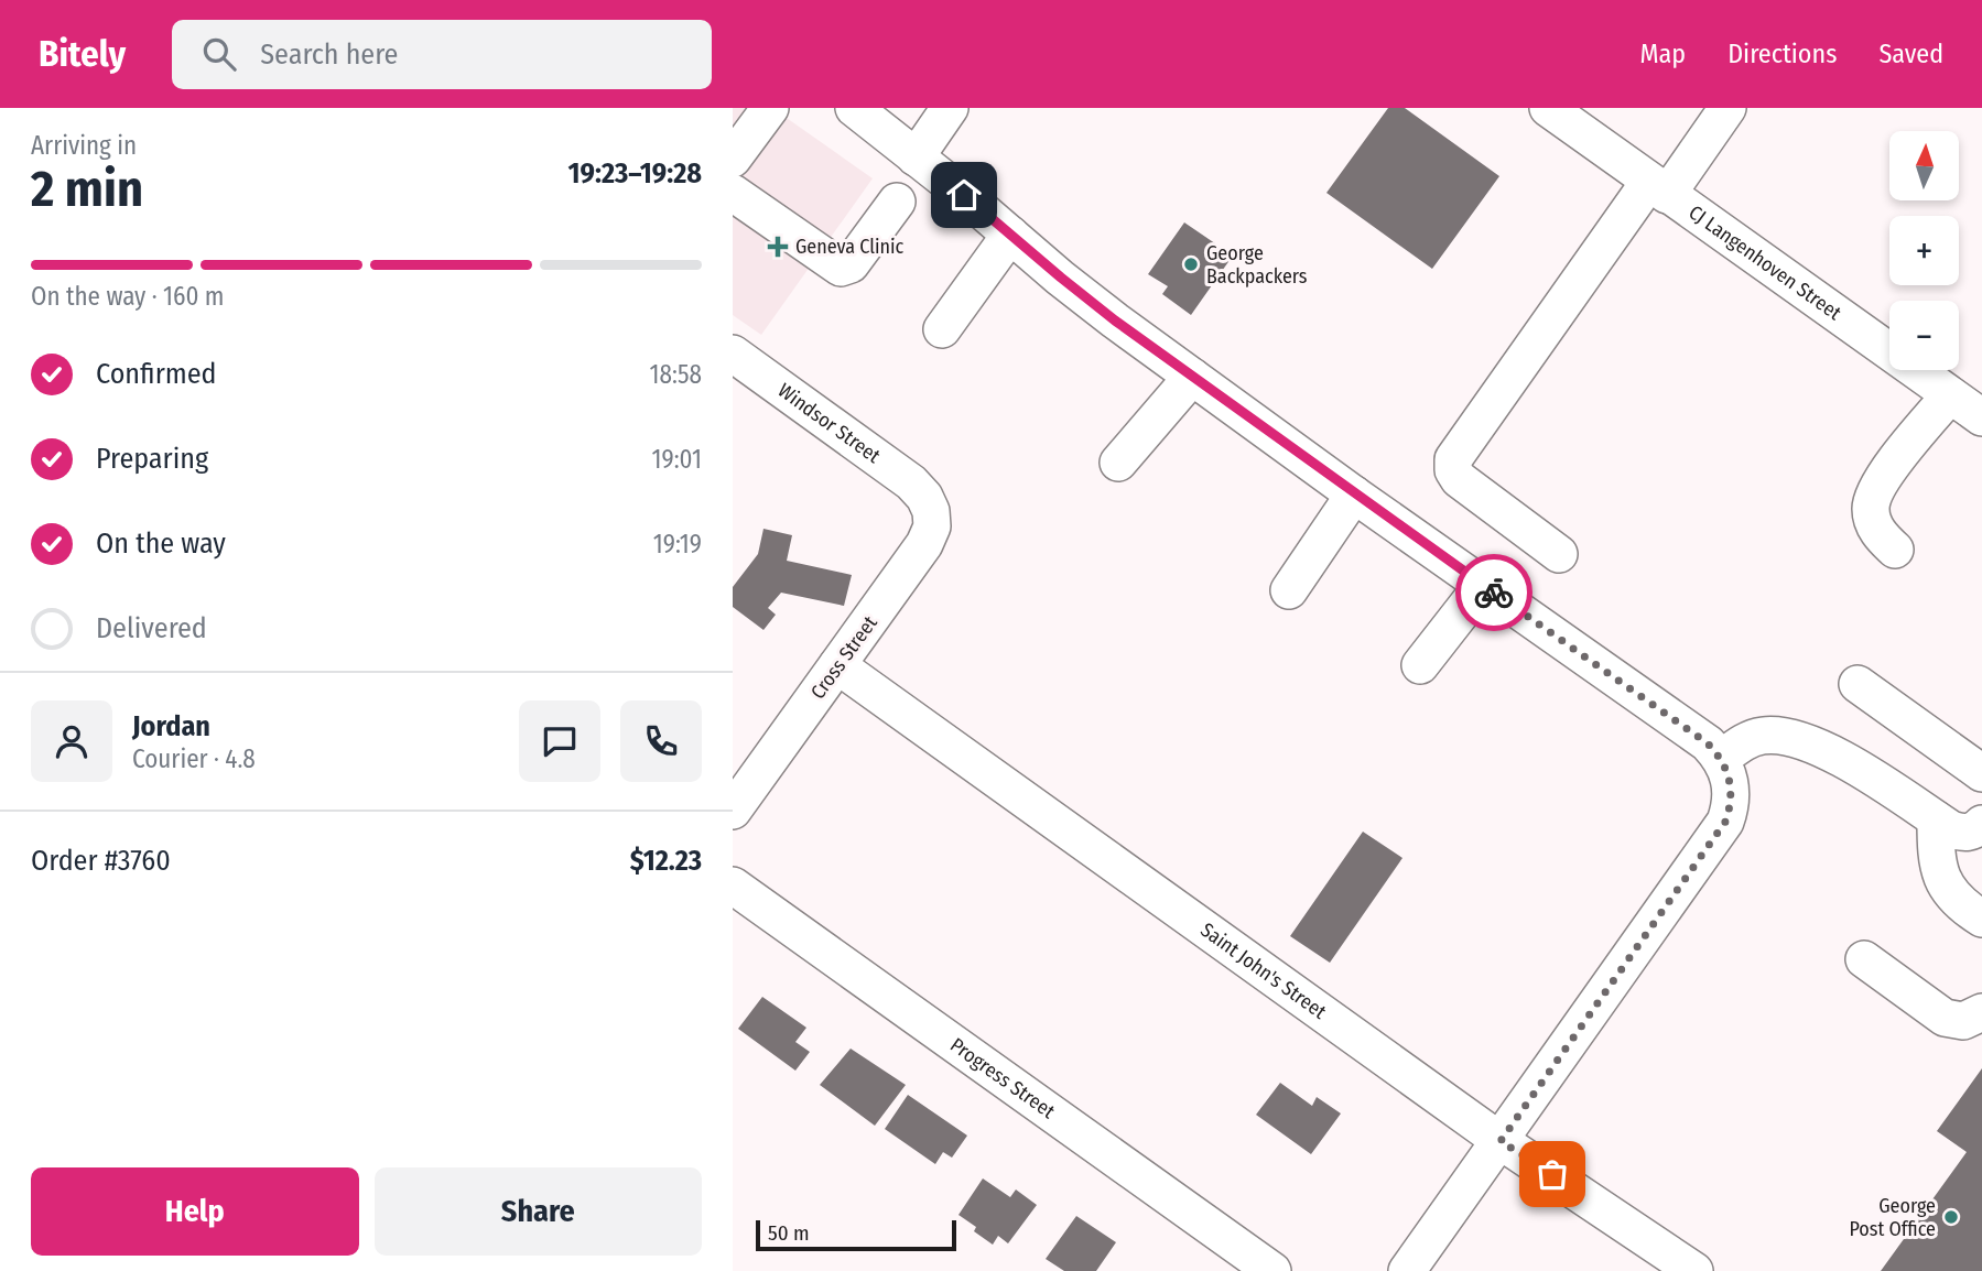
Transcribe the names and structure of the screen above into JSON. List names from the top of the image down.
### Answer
{
  "streets": {
    "street": [
      "CJ Langenhoven Street",
      "Windsor Street",
      "Cross Street",
      "Saint John's Street",
      "Progress Street"
    ]
  },
  "crossings": [
    ["Windsor Street", "Cross Street"],
    ["Cross Street", "Saint John's Street"]
  ],
  "places": {
    "health": ["Geneva Clinic"],
    "other": ["George Backpackers", "George Post Office"]
  },
  "scale_bar": "50 m",
  "north": "top",
  "page": {
    "header": "Bitely",
    "search": "Search here",
    "nav": ["Map", "Directions", "Saved"],
    "heading": ["2 min", "Arriving in", "19:23–19:28"],
    "panel": [
      "Jordan",
      "Courier · 4.8",
      "Order #3760",
      "$12.23"
    ],
    "map_buttons": ["+", "−"],
    "bar": "On the way · 160 m",
    "list": [
      ["Confirmed", "18:58"],
      ["Preparing", "19:01"],
      ["On the way", "19:19"],
      "Delivered"
    ],
    "buttons": ["Help", "Share"],
    "scale": "50 m"
  }
}
